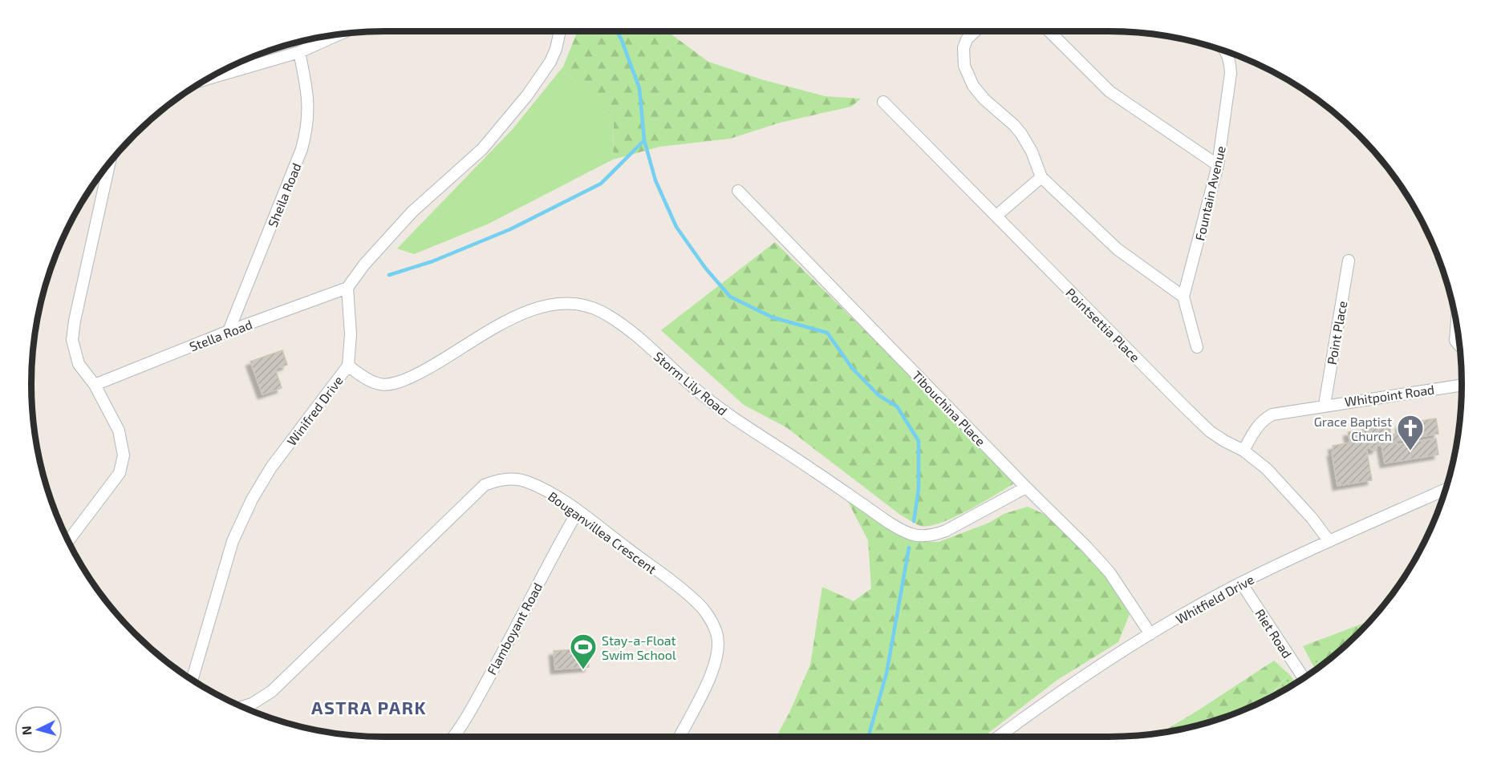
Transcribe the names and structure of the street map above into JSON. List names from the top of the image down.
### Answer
{
  "streets": {
    "street": [
      "Fountain Avenue",
      "Sheila Road",
      "Pointsettia Place",
      "Point Place",
      "Stella Road",
      "Storm Lily Road",
      "Whitpoint Road",
      "Tibouchina Place",
      "Winifred Drive",
      "Bouganvillea Crescent",
      "Whitfield Drive",
      "Flamboyant Road",
      "Riet Road"
    ]
  },
  "crossings": [
    ["Sheila Road", "Stella Road"],
    ["Pointsettia Place", "Whitpoint Road"],
    ["Pointsettia Place", "Whitfield Drive"],
    ["Point Place", "Whitpoint Road"],
    ["Stella Road", "Winifred Drive"],
    ["Storm Lily Road", "Tibouchina Place"],
    ["Storm Lily Road", "Winifred Drive"],
    ["Tibouchina Place", "Whitfield Drive"],
    ["Bouganvillea Crescent", "Flamboyant Road"],
    ["Whitfield Drive", "Riet Road"]
  ],
  "districts": ["ASTRA PARK"],
  "places": {
    "church": ["Grace Baptist Church"],
    "sports": ["Stay-a-Float Swim School"]
  },
  "north": "left"
}
